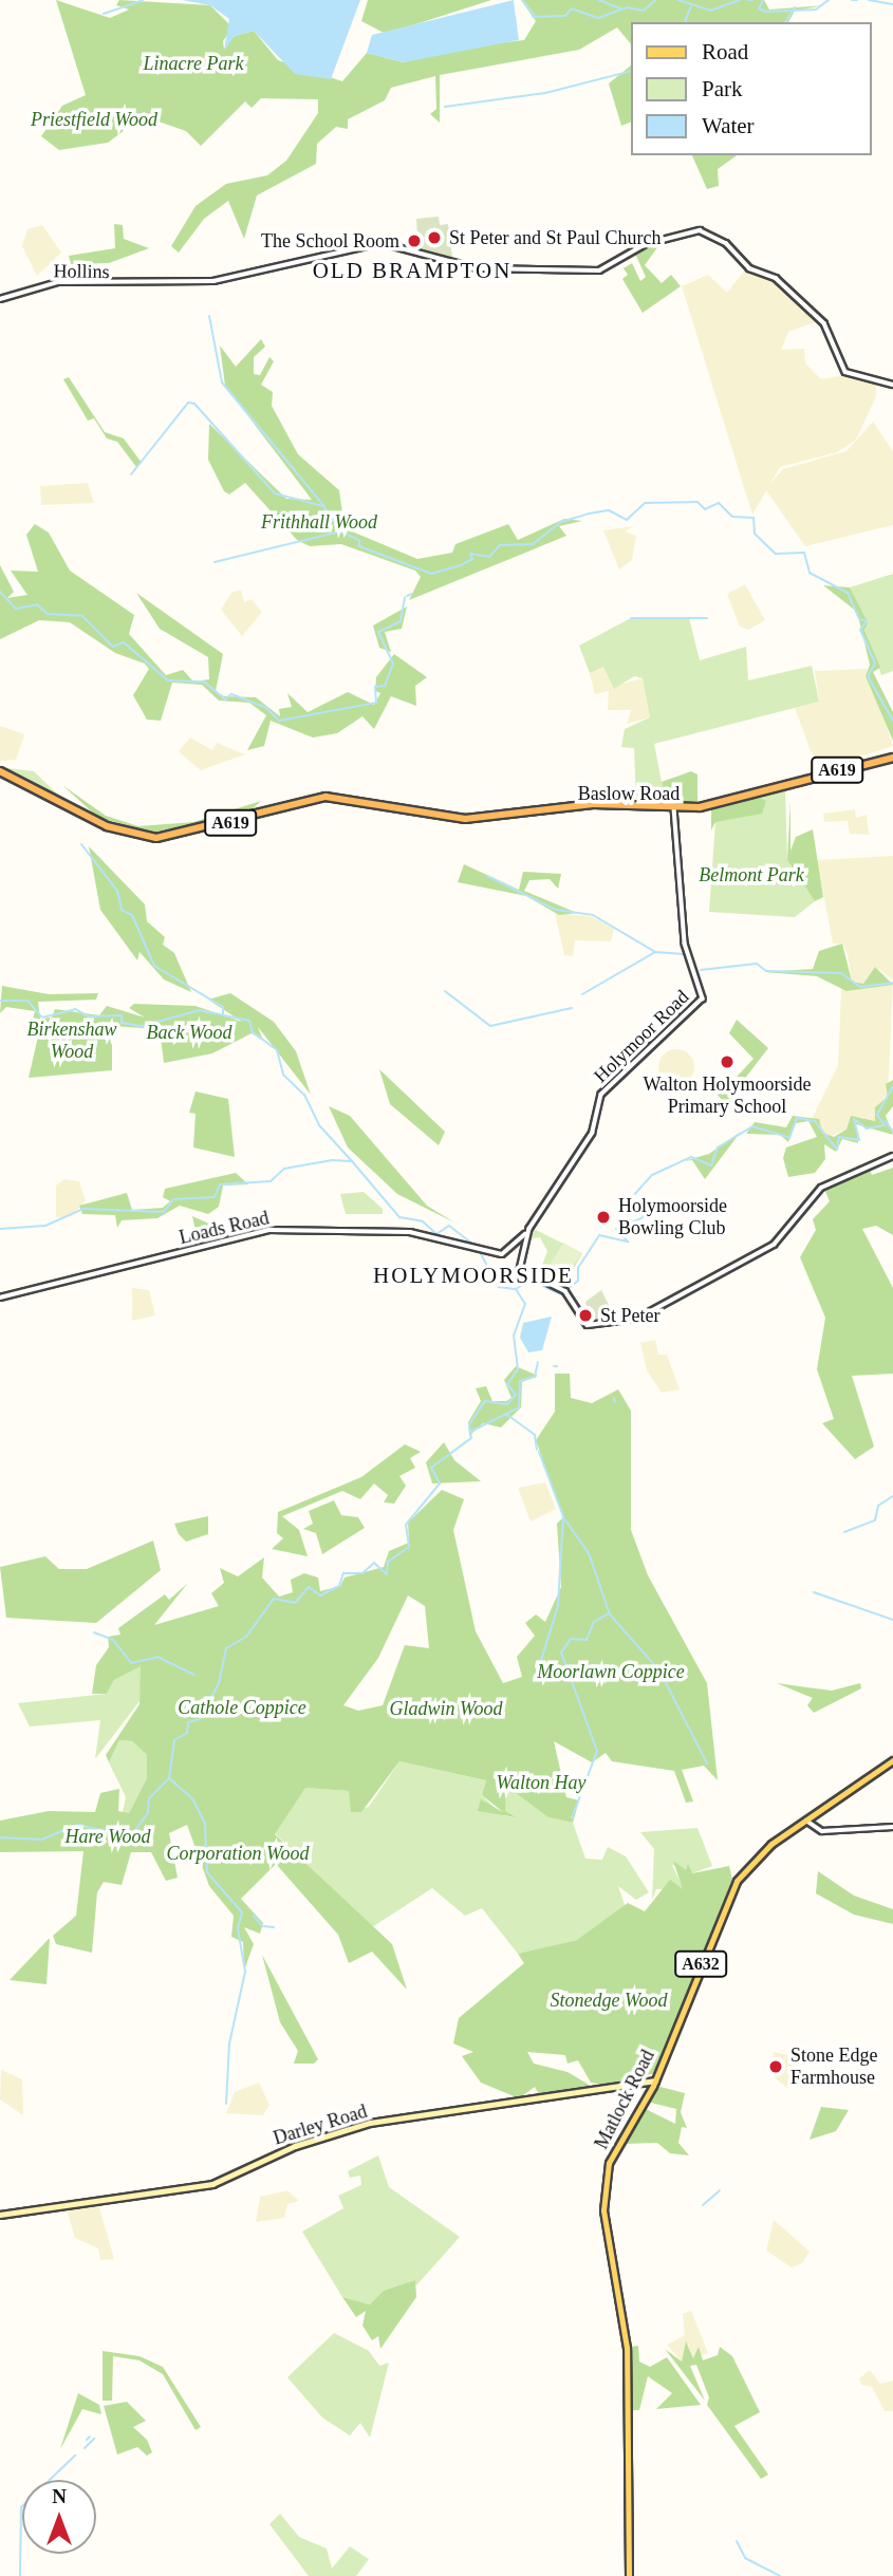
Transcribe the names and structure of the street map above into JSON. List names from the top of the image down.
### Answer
{
  "streets": {
    "highway": ["A619", "Baslow Road"],
    "main road": ["A632", "Matlock Road", "Darley Road"],
    "street": ["Hollins", "Holymoor Road", "Loads Road"]
  },
  "crossings": [
    ["Baslow Road", "Holymoor Road"],
    ["Holymoor Road", "Loads Road"],
    ["Matlock Road", "Darley Road"]
  ],
  "districts": ["OLD BRAMPTON", "HOLYMOORSIDE"],
  "parks": [
    "Linacre Park",
    "Priestfield Wood",
    "Frithhall Wood",
    "Belmont Park",
    "Birkenshaw Wood",
    "Back Wood",
    "Moorlawn Coppice",
    "Cathole Coppice",
    "Gladwin Wood",
    "Walton Hay",
    "Hare Wood",
    "Corporation Wood",
    "Stonedge Wood"
  ],
  "places": [
    "St Peter and St Paul Church",
    "The School Room",
    "Walton Holymoorside Primary School",
    "Holymoorside Bowling Club",
    "St Peter",
    "Stone Edge Farmhouse"
  ],
  "legend": ["Road", "Park", "Water"],
  "north": "top"
}
